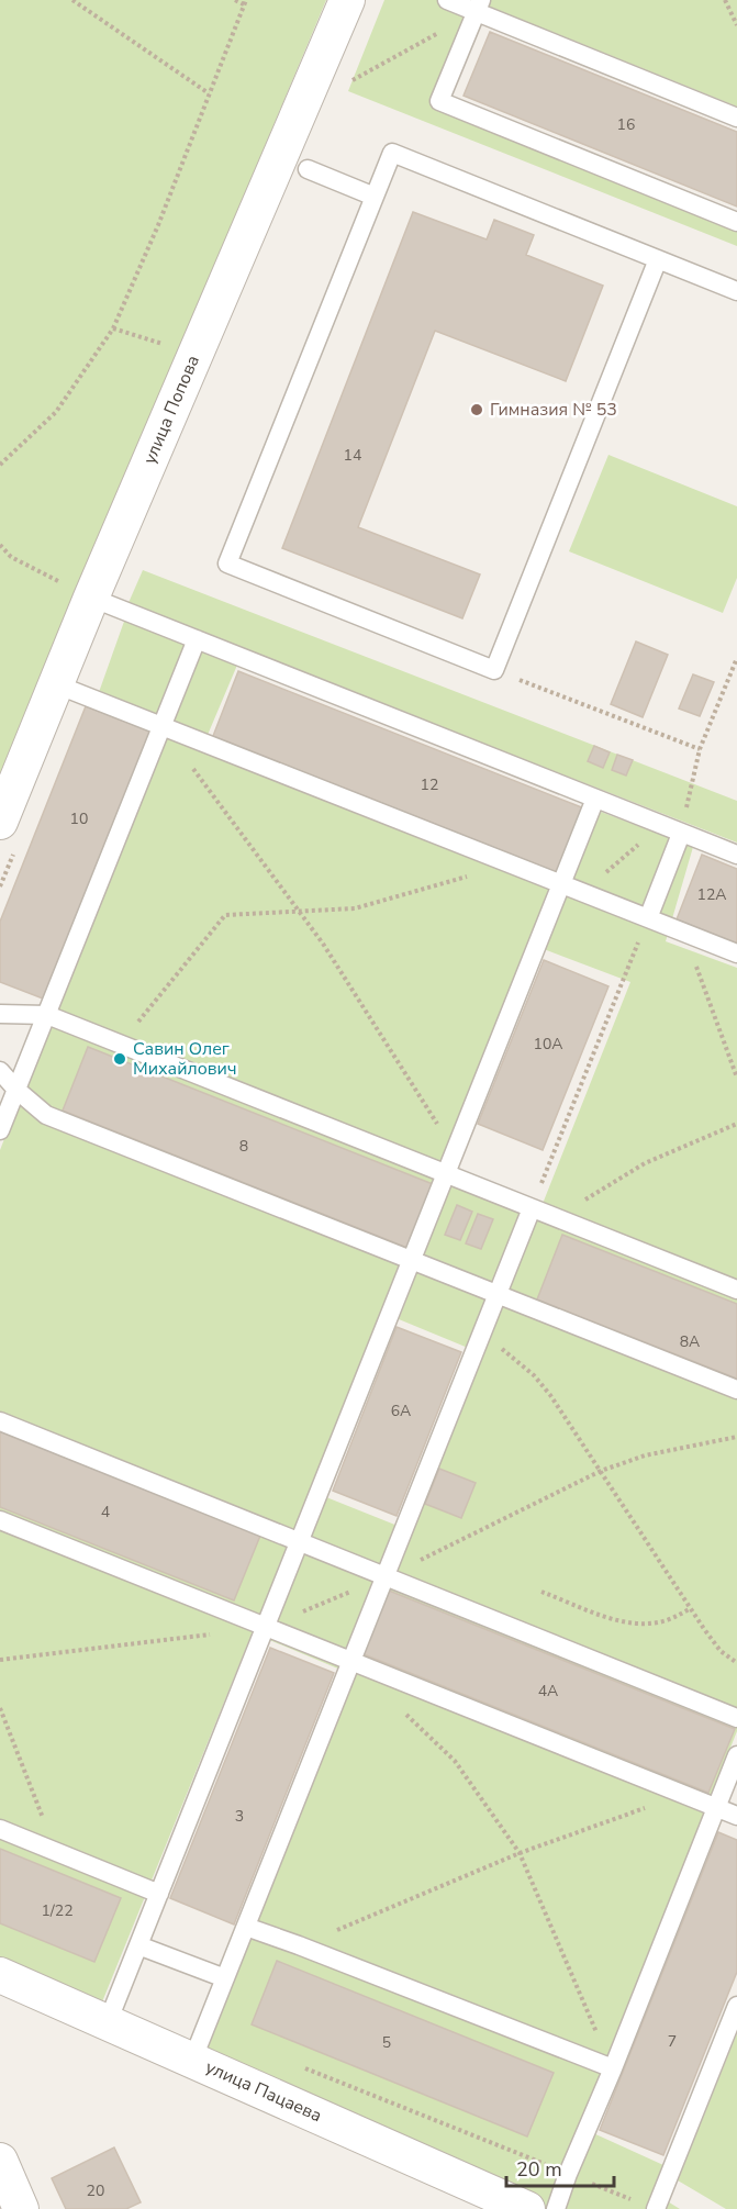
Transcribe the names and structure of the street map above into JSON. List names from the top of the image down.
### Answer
{
  "streets": {
    "street": ["улица Попова", "улица Пацаева"]
  },
  "places": ["Гимназия № 53", "Савин Олег Михайлович"],
  "house_numbers": [
    "16",
    "14",
    "12",
    "10",
    "12А",
    "10А",
    "8",
    "8А",
    "6А",
    "4",
    "4А",
    "3",
    "1/22",
    "7",
    "5",
    "20"
  ],
  "scale_bar": "20 m"
}
